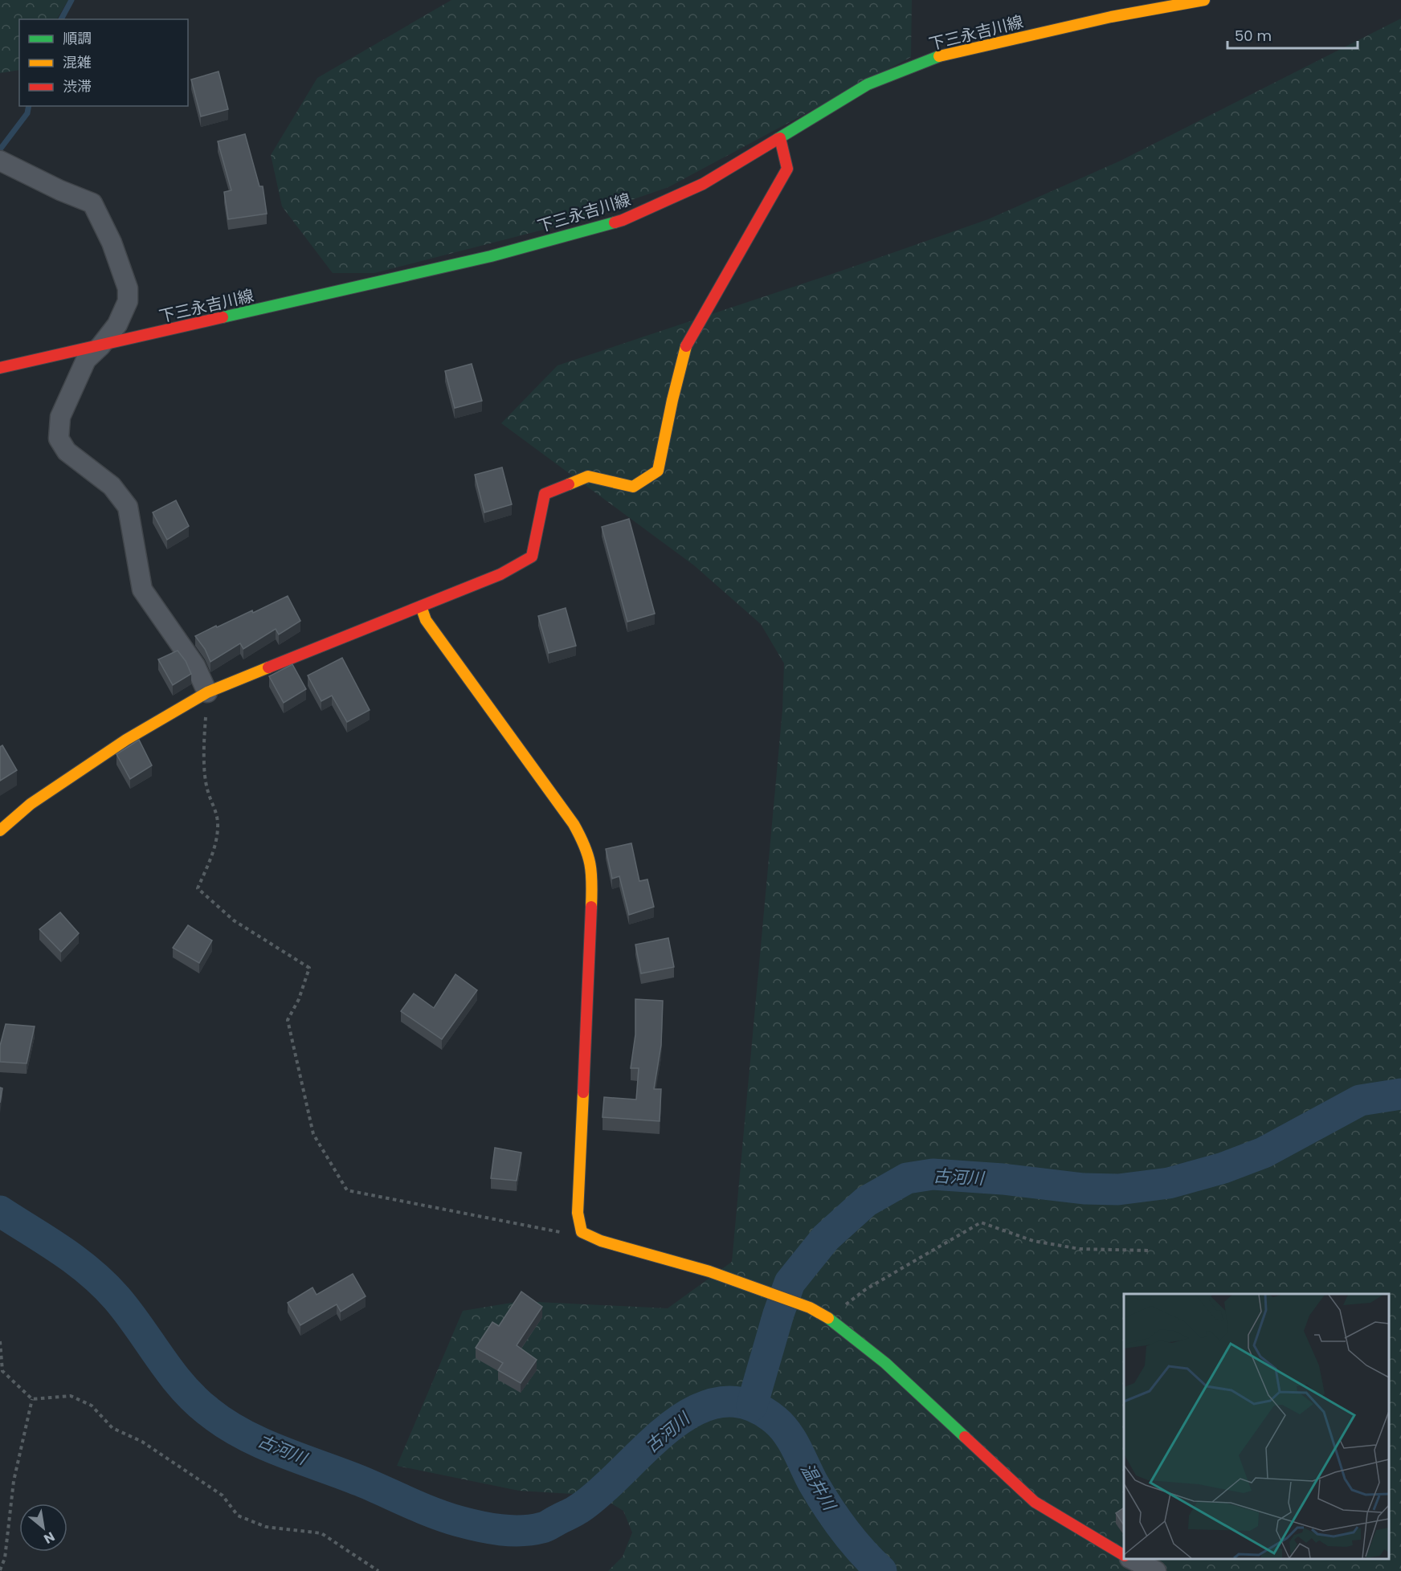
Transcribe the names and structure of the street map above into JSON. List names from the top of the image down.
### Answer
{
  "streets": {
    "street": ["下三永吉川線"]
  },
  "water": ["古河川", "温井川"],
  "legend": ["順調", "混雑", "渋滞"],
  "scale_bar": "50 m",
  "north": "bottom right"
}
